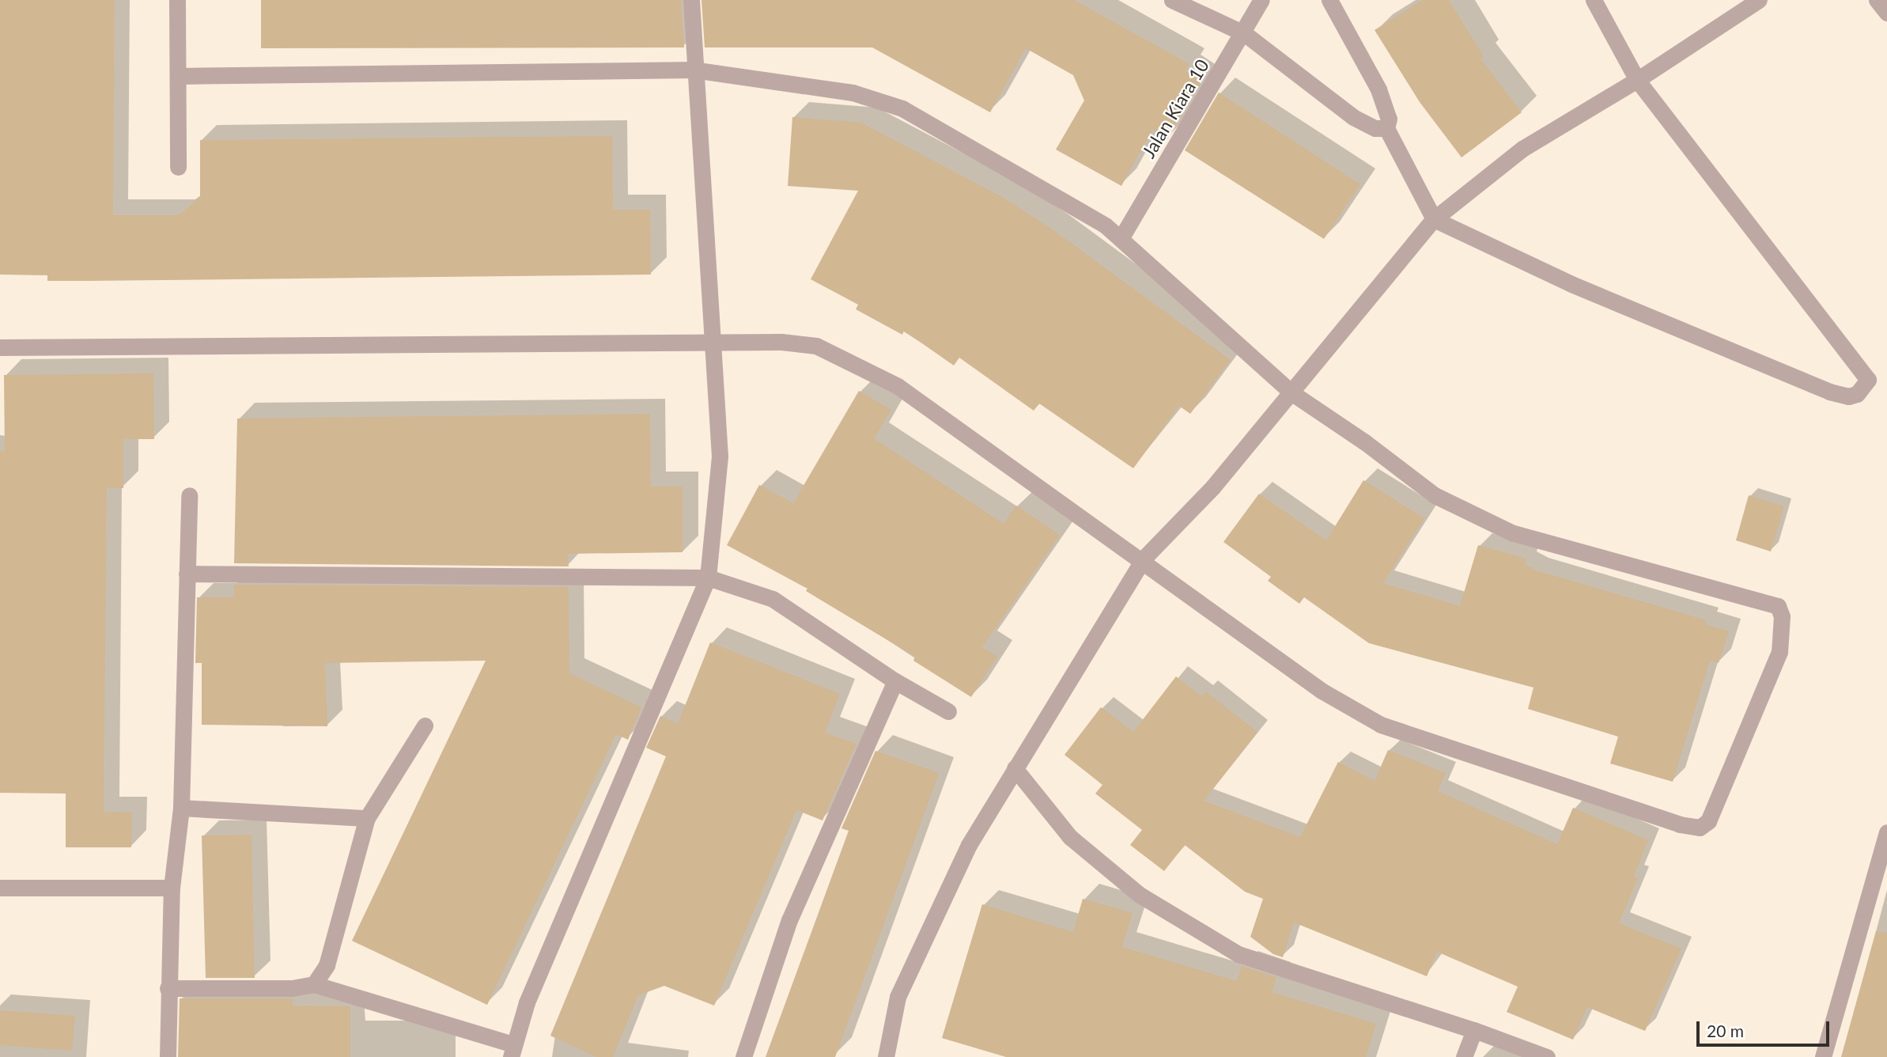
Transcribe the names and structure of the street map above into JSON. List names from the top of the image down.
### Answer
{
  "streets": {
    "street": ["Jalan Kiara 10"]
  },
  "scale_bar": "20 m"
}
